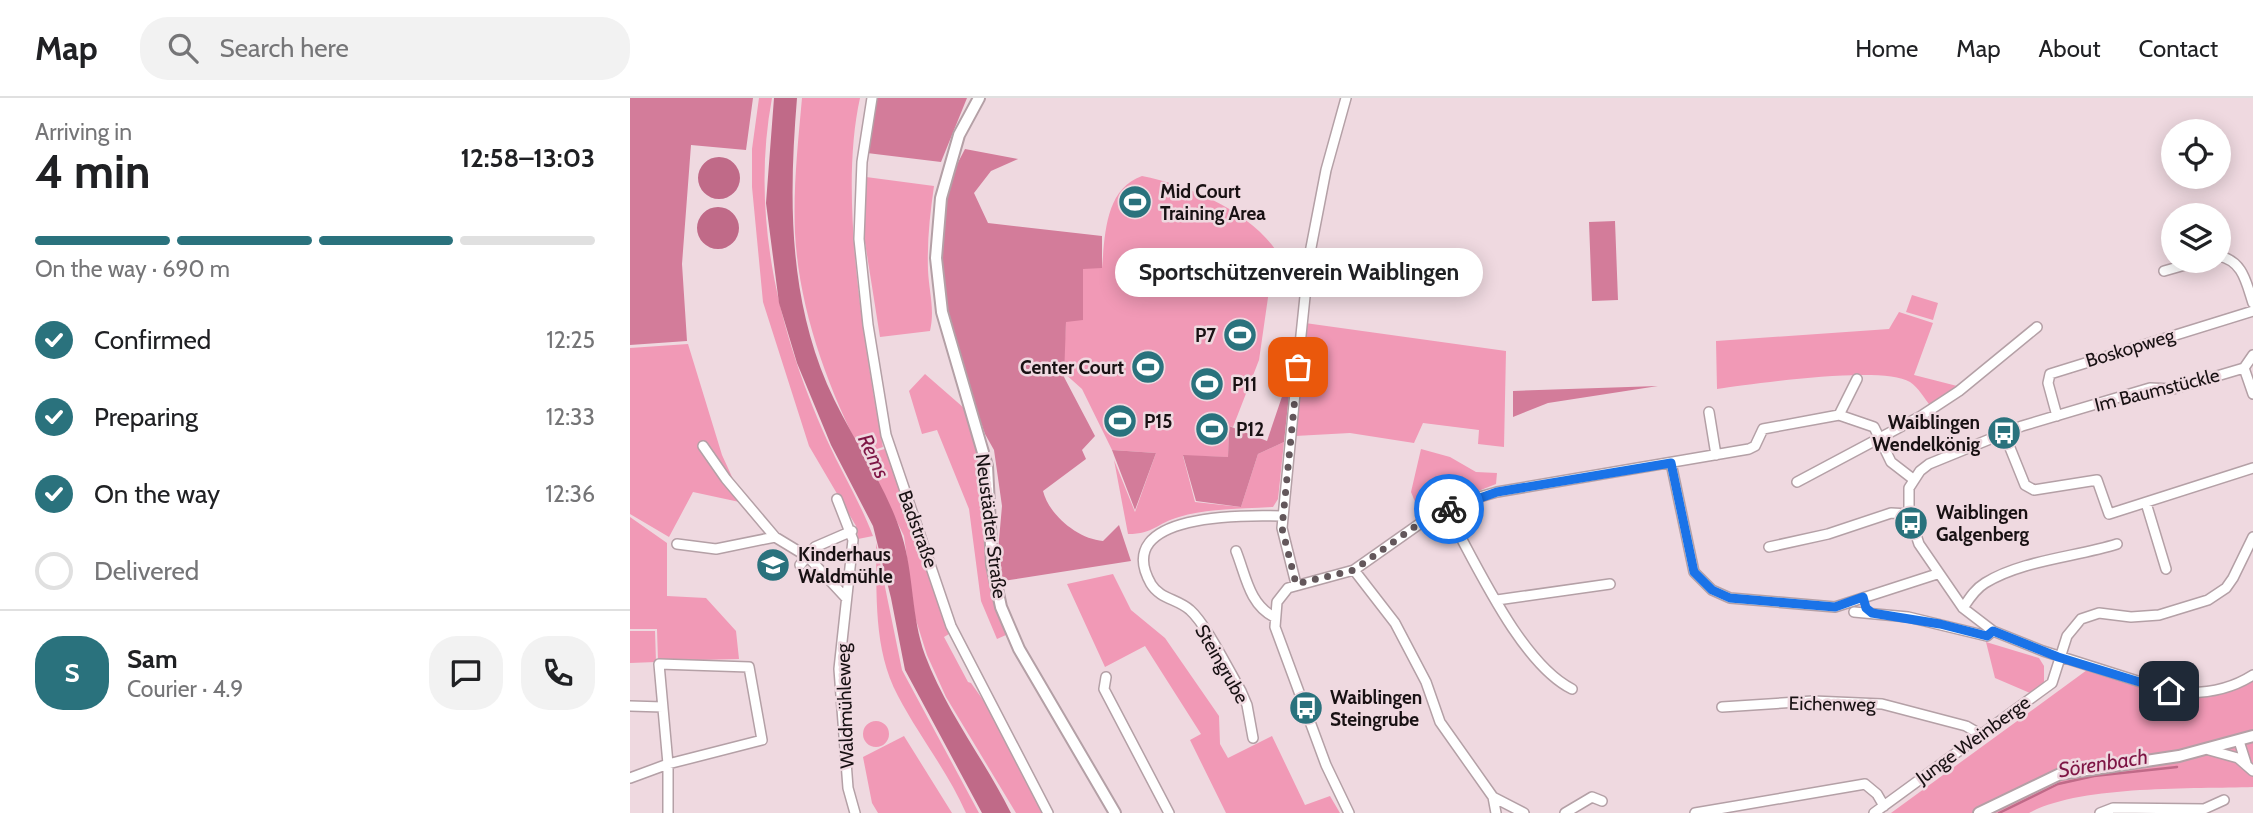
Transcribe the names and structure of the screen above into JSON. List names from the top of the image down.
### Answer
{
  "streets": {
    "street": [
      "Boskopweg",
      "Im Baumstückle",
      "Neustädter Straße",
      "Badstraße",
      "Steingrube",
      "Eichenweg",
      "Waldmühleweg",
      "Junge Weinberge"
    ]
  },
  "crossings": [
    ["Boskopweg", "Im Baumstückle"],
    ["Eichenweg", "Junge Weinberge"]
  ],
  "water": ["Rems", "Sörenbach"],
  "places": {
    "sports": [
      "Mid Court Training Area",
      "P7",
      "Center Court",
      "P11",
      "P15",
      "P12"
    ],
    "other": ["Sportschützenverein Waiblingen"],
    "bus stop": ["Waiblingen Wendelkönig", "Waiblingen Galgenberg", "Waiblingen Steingrube"],
    "school or university": ["Kinderhaus Waldmühle"]
  },
  "page": {
    "header": "Map",
    "search": "Search here",
    "nav": [
      "Home",
      "Map",
      "About",
      "Contact"
    ],
    "heading": ["4 min", "Arriving in", "12:58–13:03"],
    "panel": ["Sam", "Courier · 4.9"],
    "bar": "On the way · 690 m",
    "bubble": "Sportschützenverein Waiblingen",
    "list": [
      ["Confirmed", "12:25"],
      ["Preparing", "12:33"],
      ["On the way", "12:36"],
      "Delivered"
    ],
    "round": "S"
  }
}
